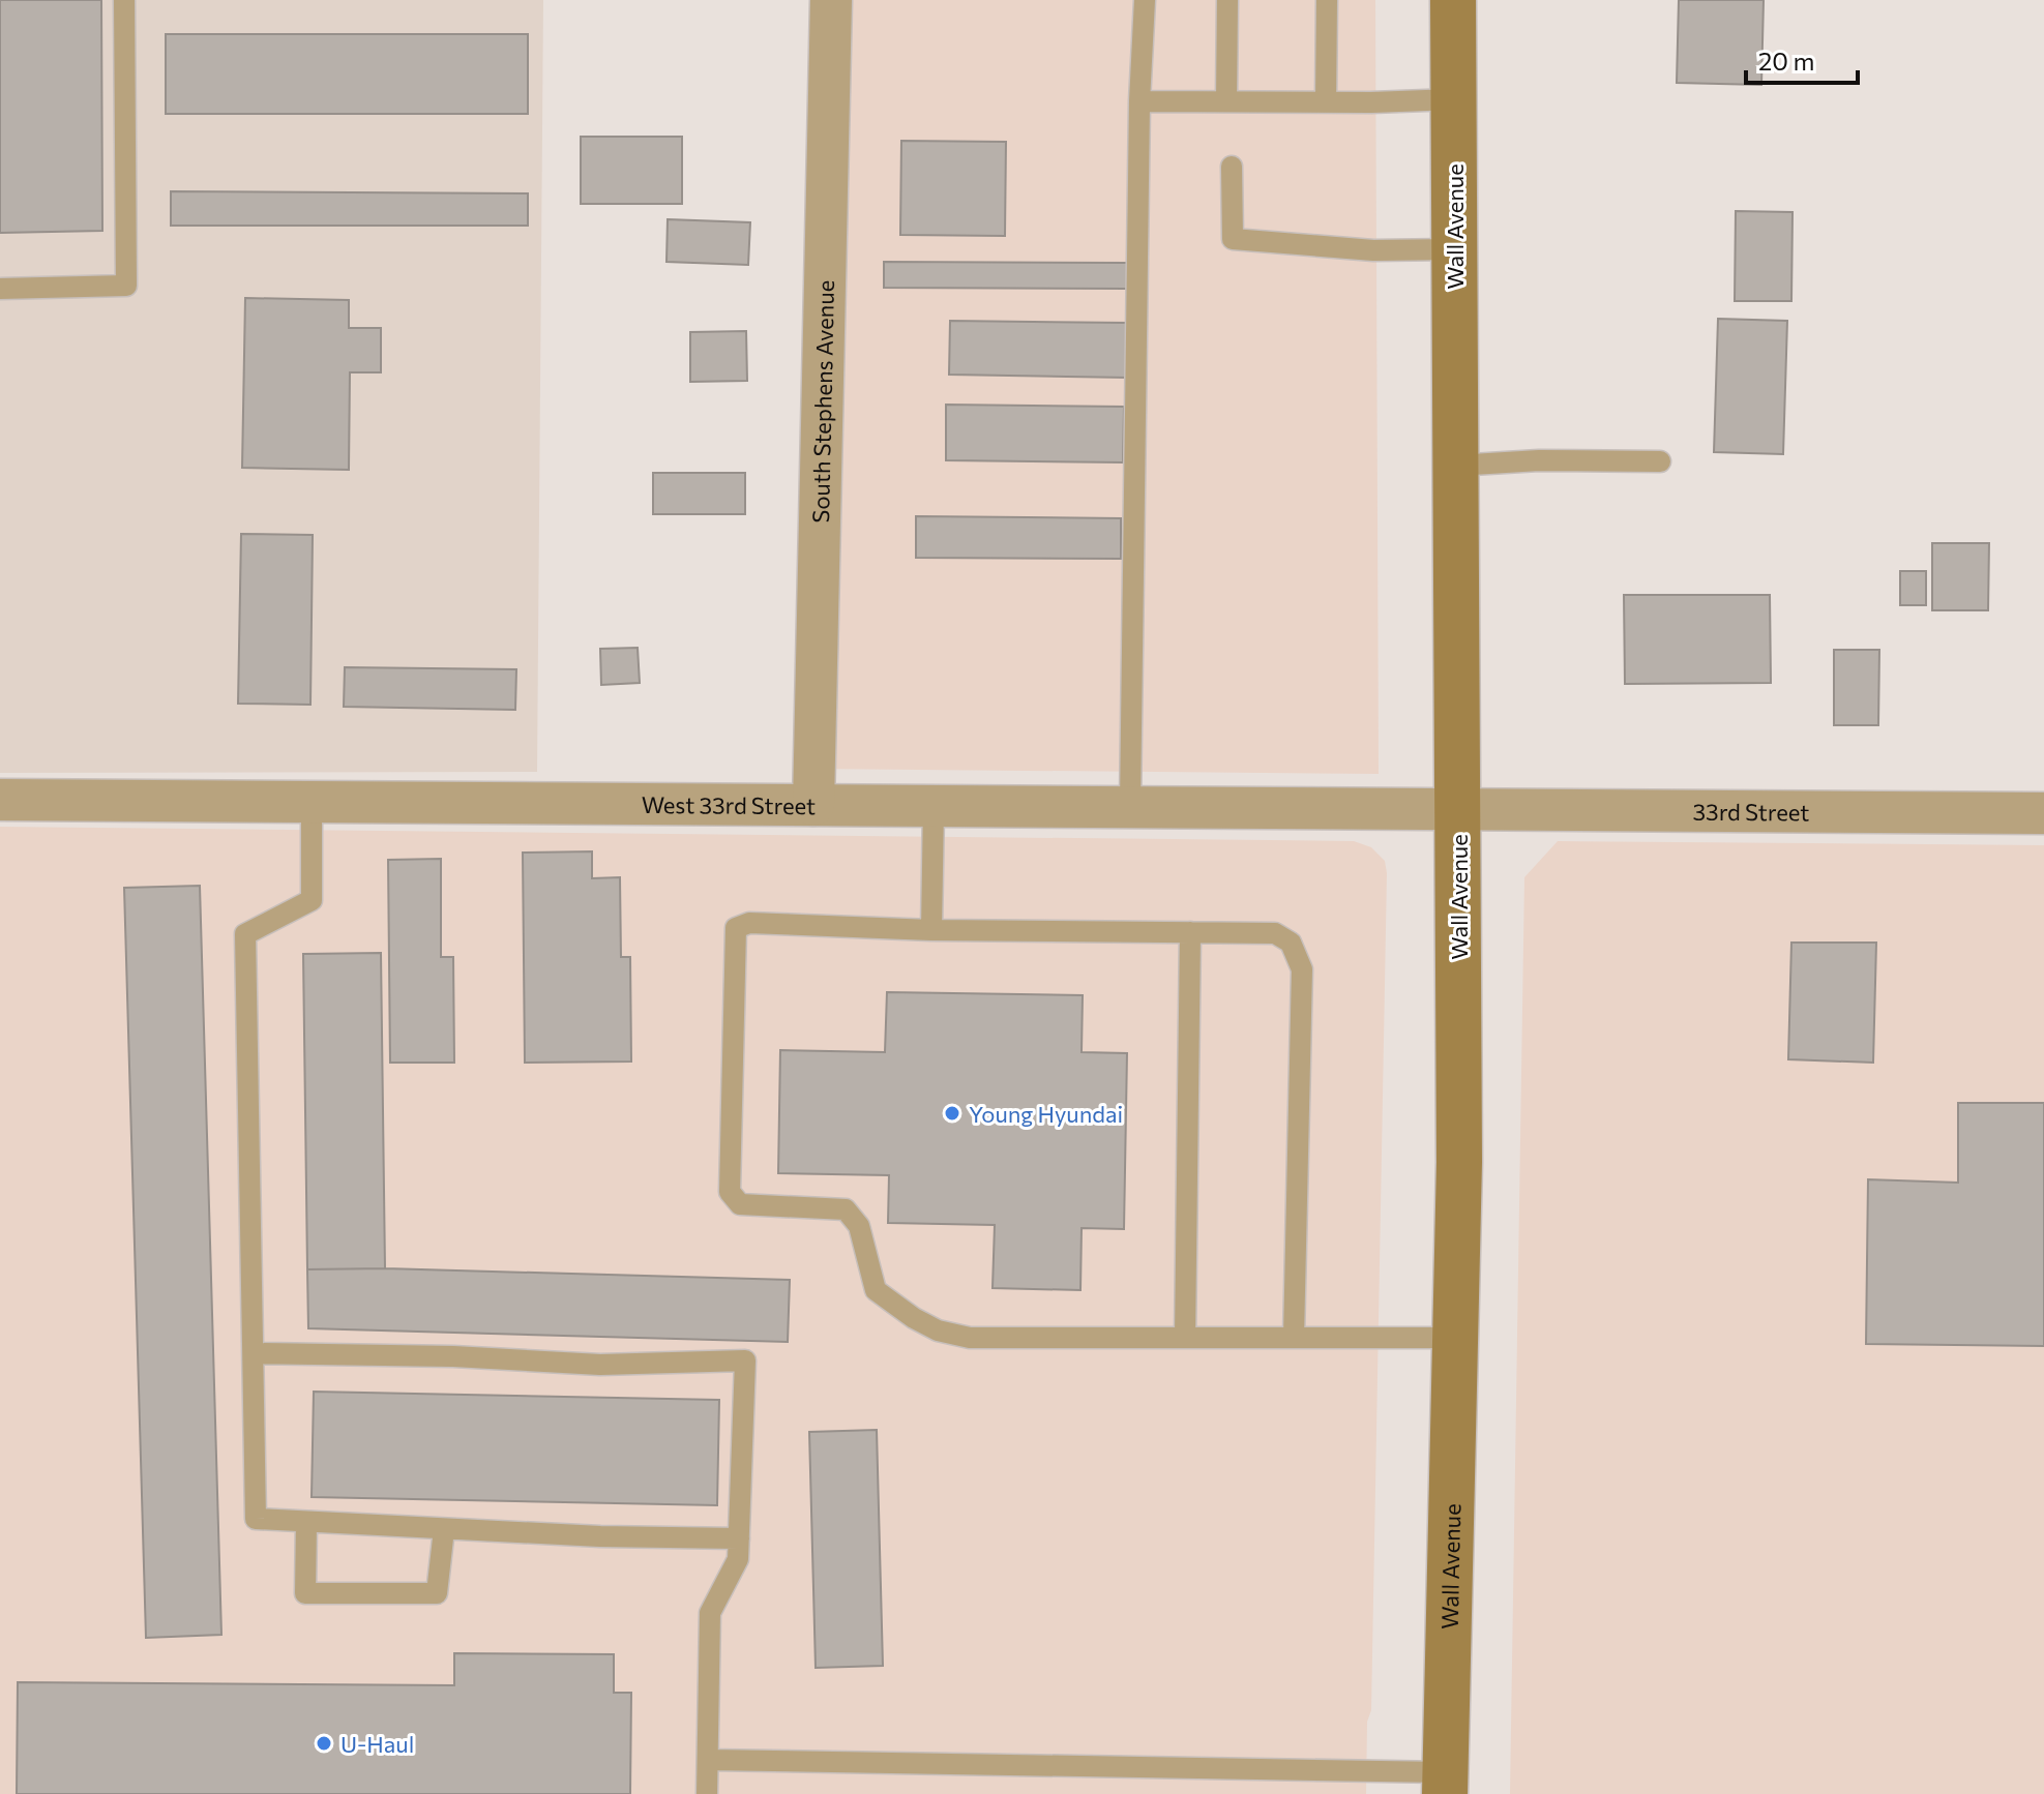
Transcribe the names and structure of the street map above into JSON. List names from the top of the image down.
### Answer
{
  "streets": {
    "main road": ["Wall Avenue"],
    "street": ["South Stephens Avenue", "West 33rd Street", "33rd Street"]
  },
  "crossings": [
    ["Wall Avenue", "West 33rd Street"],
    ["Wall Avenue", "33rd Street"],
    ["South Stephens Avenue", "West 33rd Street"],
    ["West 33rd Street", "33rd Street"]
  ],
  "places": ["Young Hyundai", "U-Haul"],
  "scale_bar": "20 m"
}
